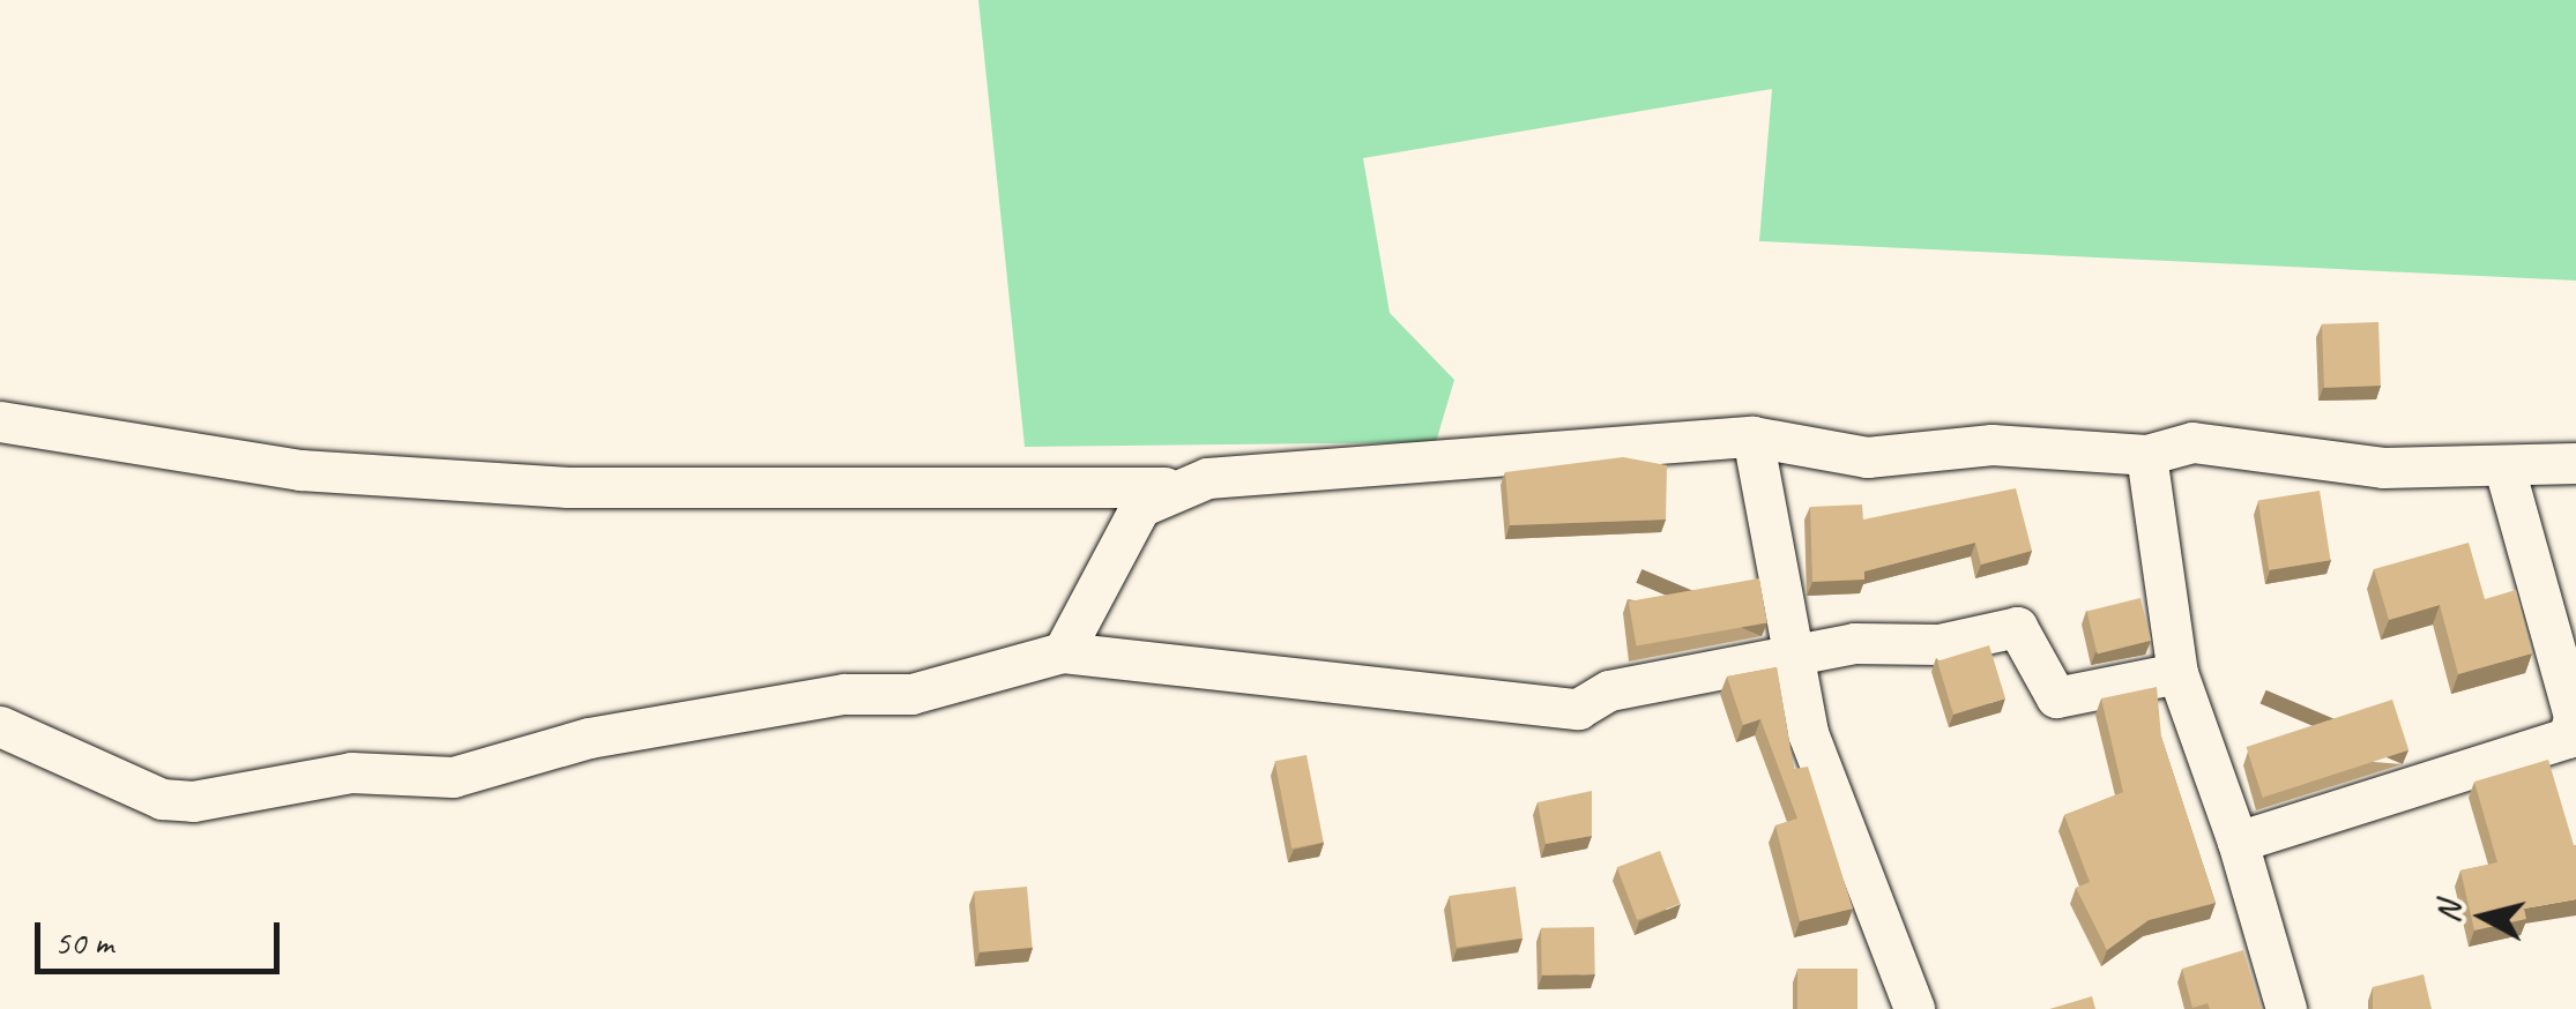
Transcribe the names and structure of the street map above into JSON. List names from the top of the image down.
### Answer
{
  "scale_bar": "50 m",
  "north": "left"
}
